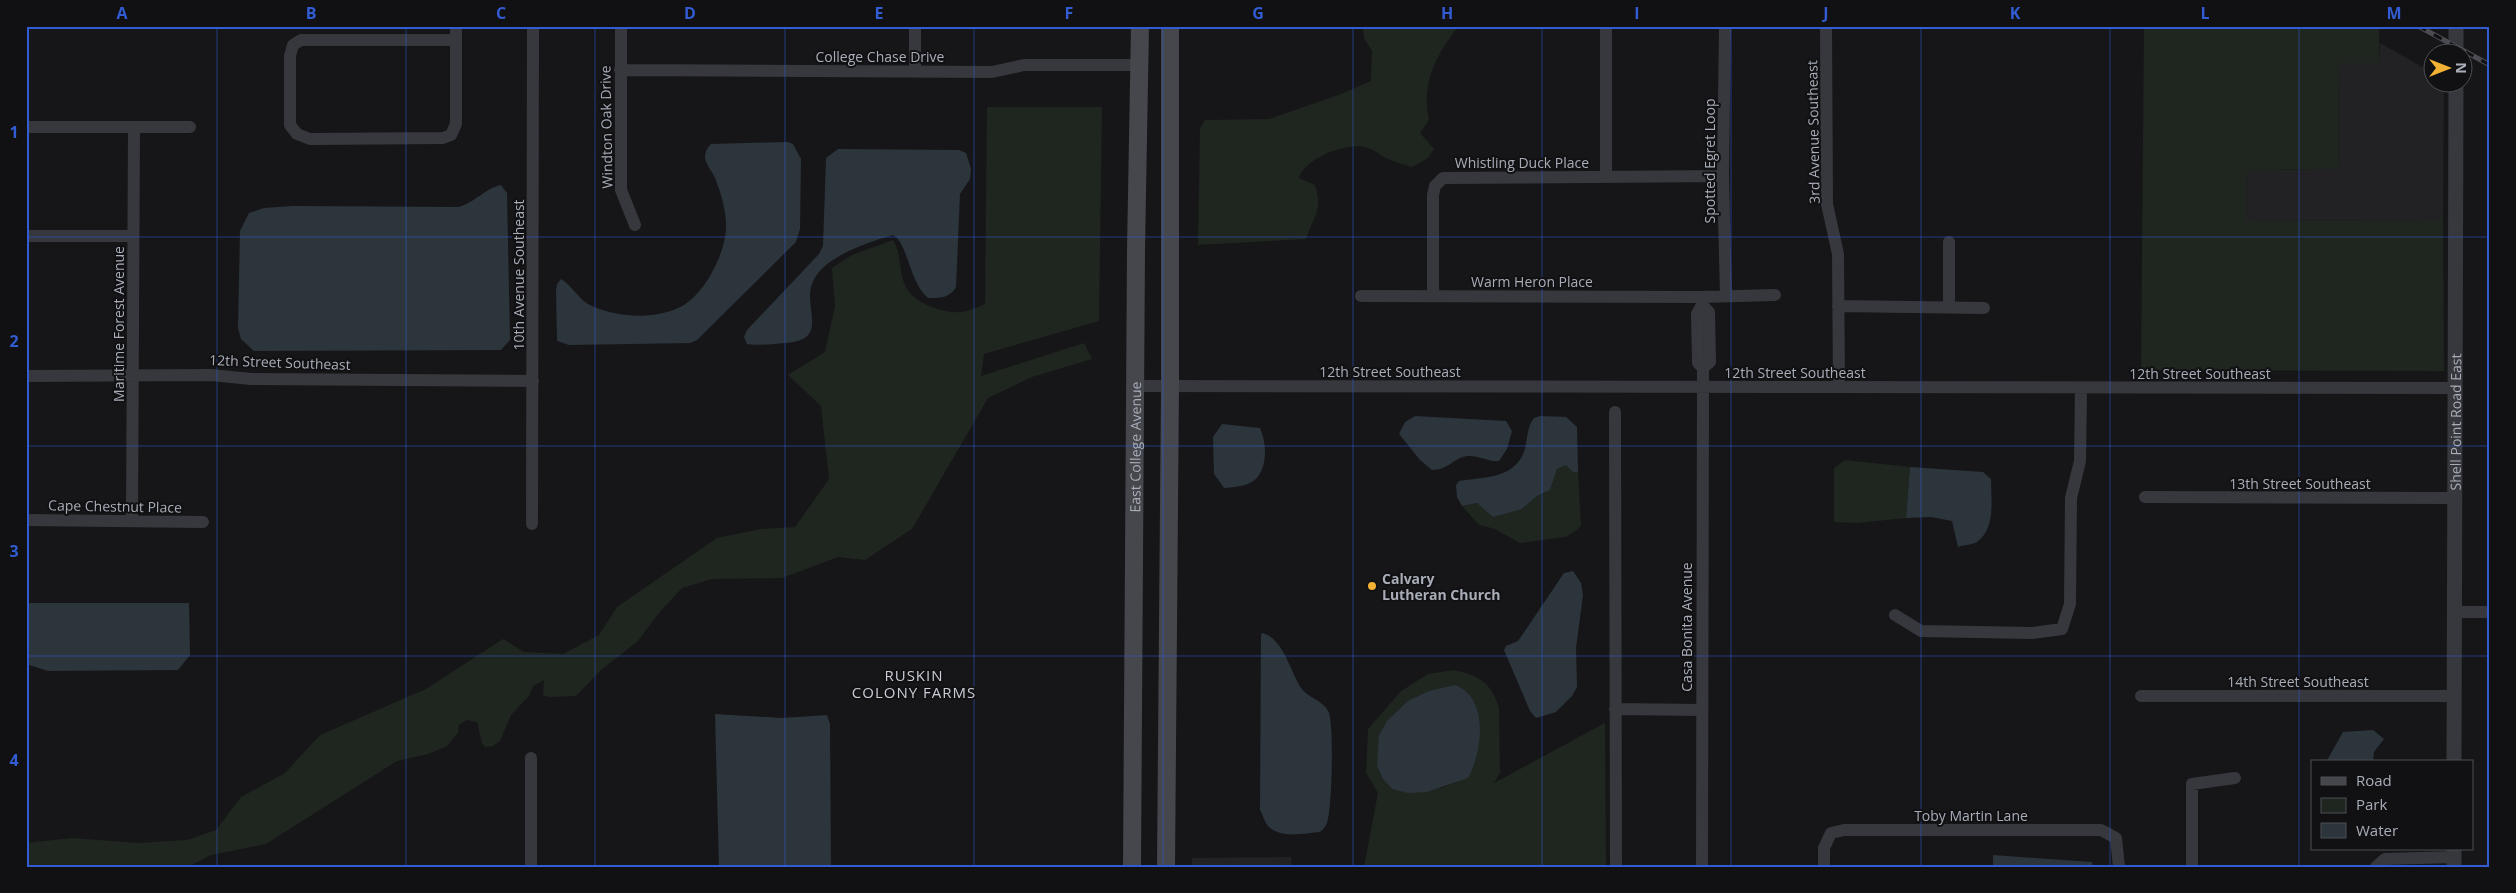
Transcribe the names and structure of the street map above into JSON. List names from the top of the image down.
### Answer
{
  "streets": {
    "main road": ["East College Avenue"],
    "street": [
      "College Chase Drive",
      "Windton Oak Drive",
      "3rd Avenue Southeast",
      "Spotted Egret Loop",
      "Whistling Duck Place",
      "10th Avenue Southeast",
      "Warm Heron Place",
      "Maritime Forest Avenue",
      "12th Street Southeast",
      "Shell Point Road East",
      "13th Street Southeast",
      "Cape Chestnut Place",
      "Casa Bonita Avenue",
      "14th Street Southeast",
      "Toby Martin Lane"
    ]
  },
  "crossings": [
    ["College Chase Drive", "Windton Oak Drive"],
    ["College Chase Drive", "East College Avenue"],
    ["3rd Avenue Southeast", "12th Street Southeast"],
    ["Spotted Egret Loop", "Whistling Duck Place"],
    ["Spotted Egret Loop", "Warm Heron Place"],
    ["Whistling Duck Place", "Warm Heron Place"],
    ["10th Avenue Southeast", "12th Street Southeast"],
    ["Warm Heron Place", "Casa Bonita Avenue"],
    ["Maritime Forest Avenue", "12th Street Southeast"],
    ["Maritime Forest Avenue", "Cape Chestnut Place"],
    ["12th Street Southeast", "Shell Point Road East"],
    ["12th Street Southeast", "East College Avenue"],
    ["12th Street Southeast", "Casa Bonita Avenue"],
    ["Shell Point Road East", "13th Street Southeast"],
    ["Shell Point Road East", "14th Street Southeast"]
  ],
  "districts": ["RUSKIN COLONY FARMS"],
  "places": ["Calvary Lutheran Church"],
  "legend": ["Road", "Park", "Water"],
  "north": "right",
  "grid": {
    "columns": [
      "A",
      "B",
      "C",
      "D",
      "E",
      "F",
      "G",
      "H",
      "I",
      "J",
      "K",
      "L",
      "M"
    ],
    "rows": [
      "1",
      "2",
      "3",
      "4"
    ]
  }
}
